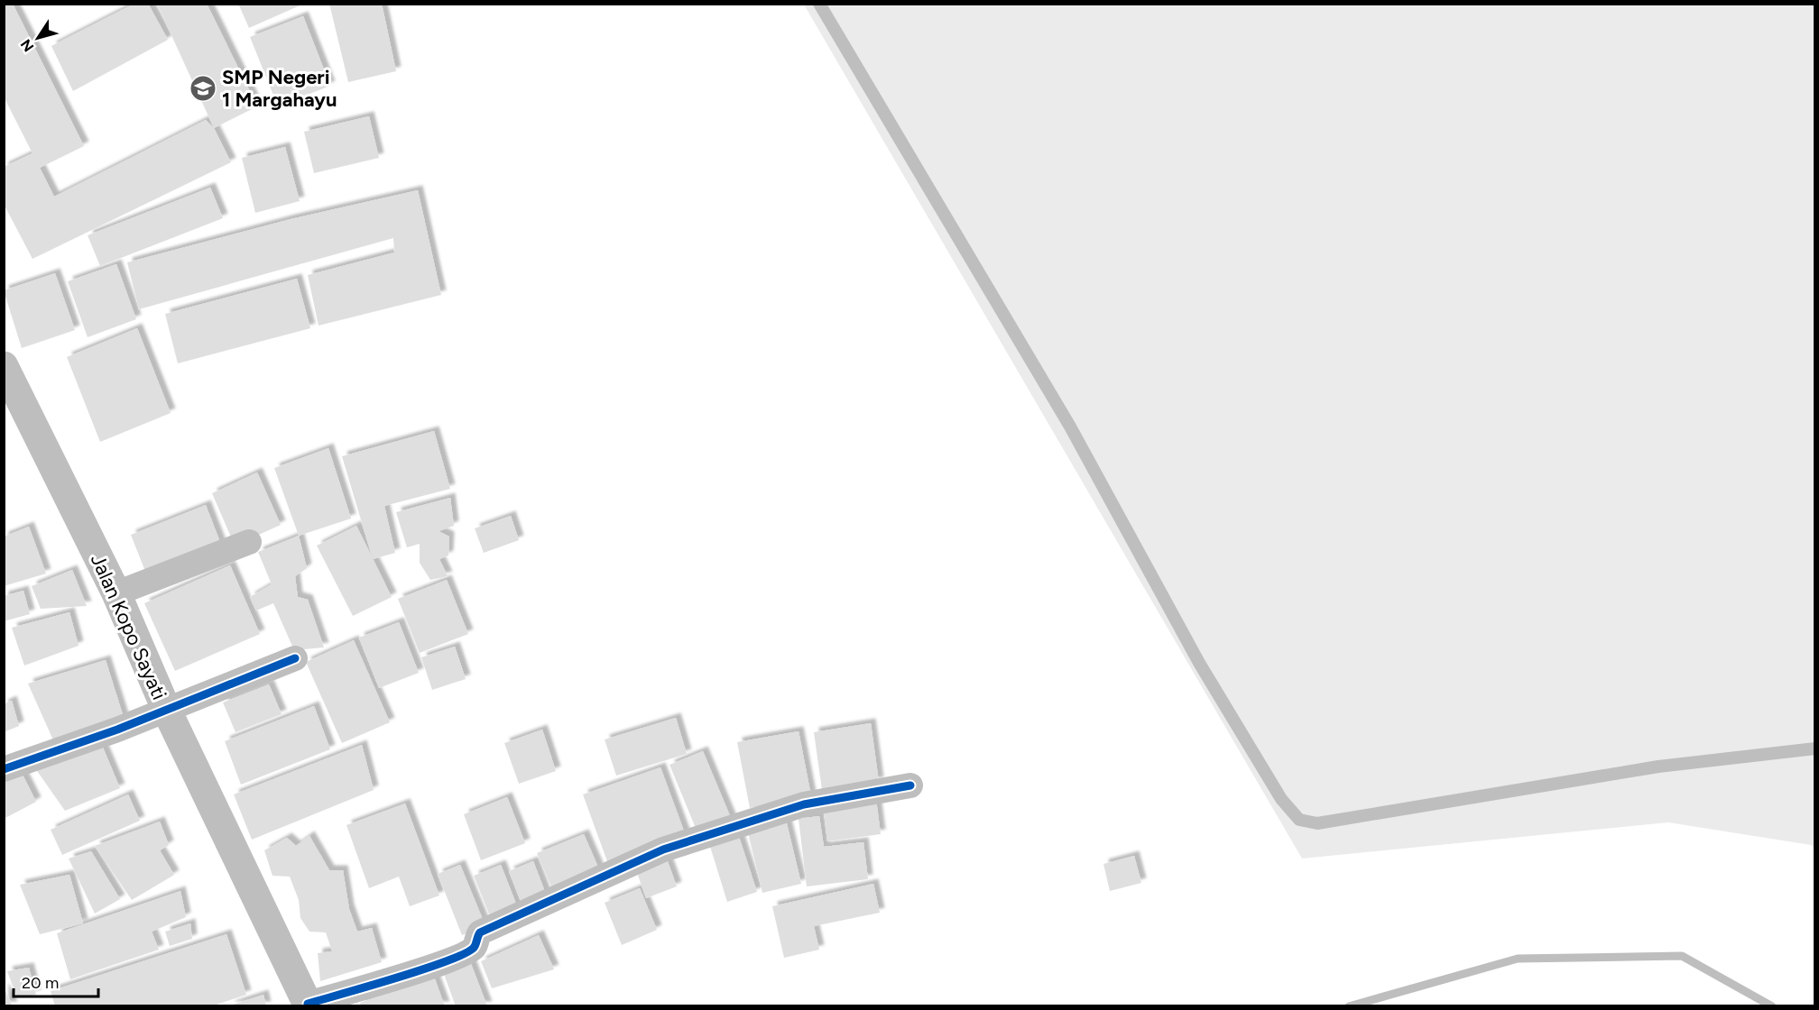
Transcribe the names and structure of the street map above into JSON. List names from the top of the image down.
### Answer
{
  "streets": {
    "main road": ["Jalan Kopo Sayati"]
  },
  "places": {
    "school or university": ["SMP Negeri 1 Margahayu"]
  },
  "scale_bar": "20 m",
  "north": "bottom left"
}
